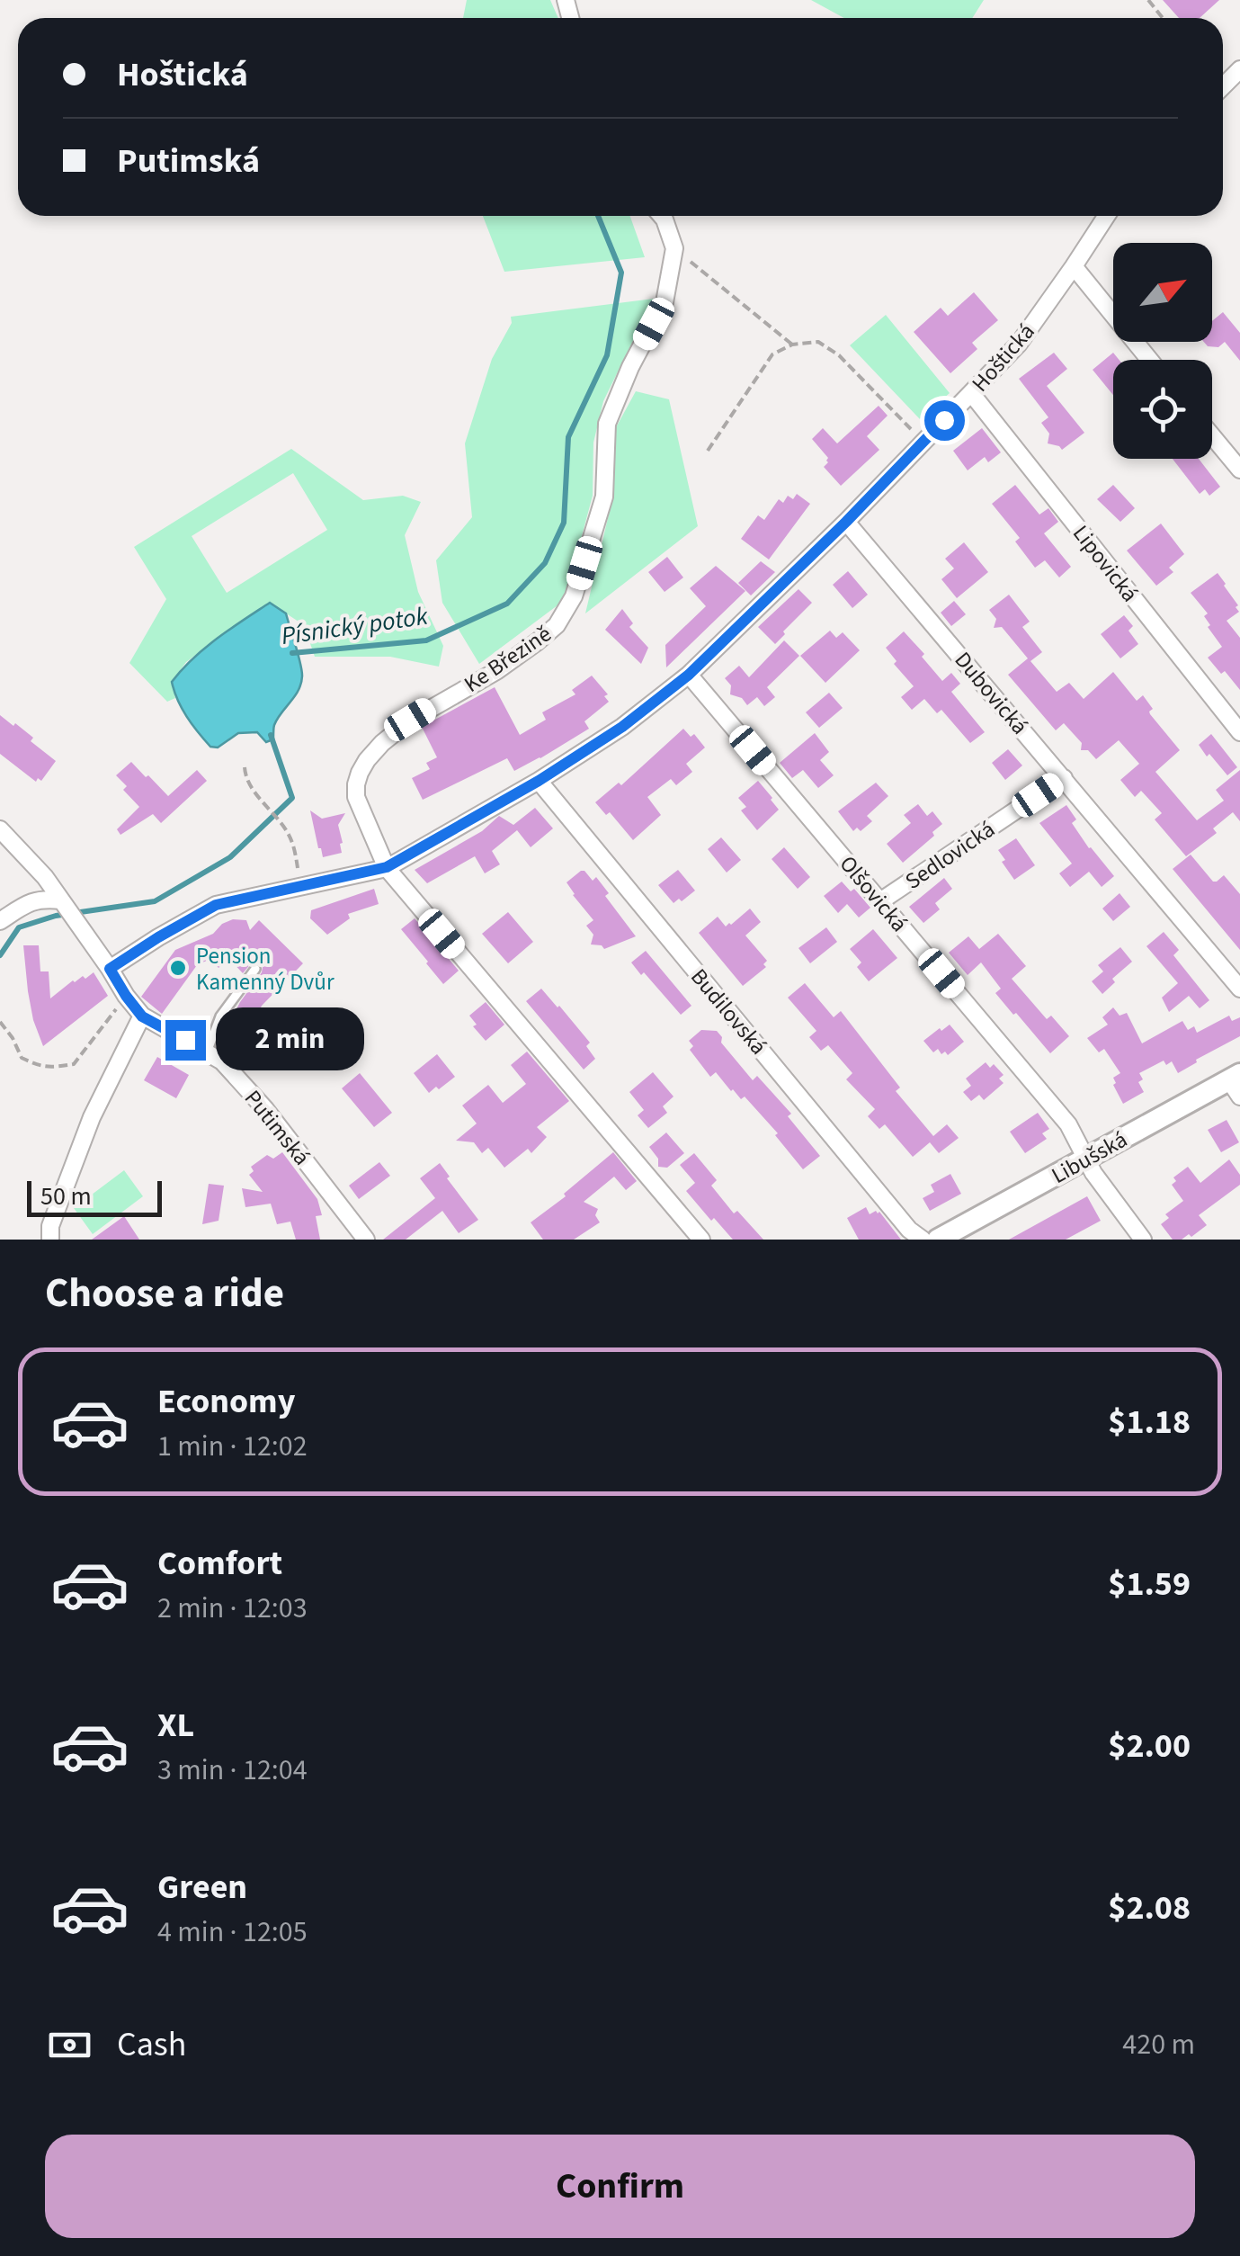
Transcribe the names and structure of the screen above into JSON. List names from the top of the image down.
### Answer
{
  "streets": {
    "street": [
      "Hoštická",
      "Lipovická",
      "Ke Březině",
      "Dubovická",
      "Sedlovická",
      "Olšovická",
      "Budilovská",
      "Putimská",
      "Libušská"
    ]
  },
  "crossings": [
    ["Hoštická", "Lipovická"],
    ["Hoštická", "Ke Březině"],
    ["Hoštická", "Dubovická"],
    ["Hoštická", "Olšovická"],
    ["Hoštická", "Budilovská"],
    ["Hoštická", "Putimská"],
    ["Dubovická", "Sedlovická"],
    ["Sedlovická", "Olšovická"],
    ["Olšovická", "Libušská"]
  ],
  "water": ["Písnický potok"],
  "places": ["Pension Kamenný Dvůr"],
  "scale_bar": "50 m",
  "north": "top right",
  "page": {
    "banner": ["Hoštická", "Putimská"],
    "bubble": "2 min",
    "scale": "50 m",
    "heading": "Choose a ride",
    "list": [
      {
        "name": "Economy",
        "note": "1 min · 12:02",
        "value": "$1.18"
      },
      {
        "name": "Comfort",
        "note": "2 min · 12:03",
        "value": "$1.59"
      },
      {
        "name": "XL",
        "note": "3 min · 12:04",
        "value": "$2.00"
      },
      {
        "name": "Green",
        "note": "4 min · 12:05",
        "value": "$2.08"
      }
    ],
    "pay": ["Cash", "420 m"],
    "buttons": "Confirm"
  }
}
